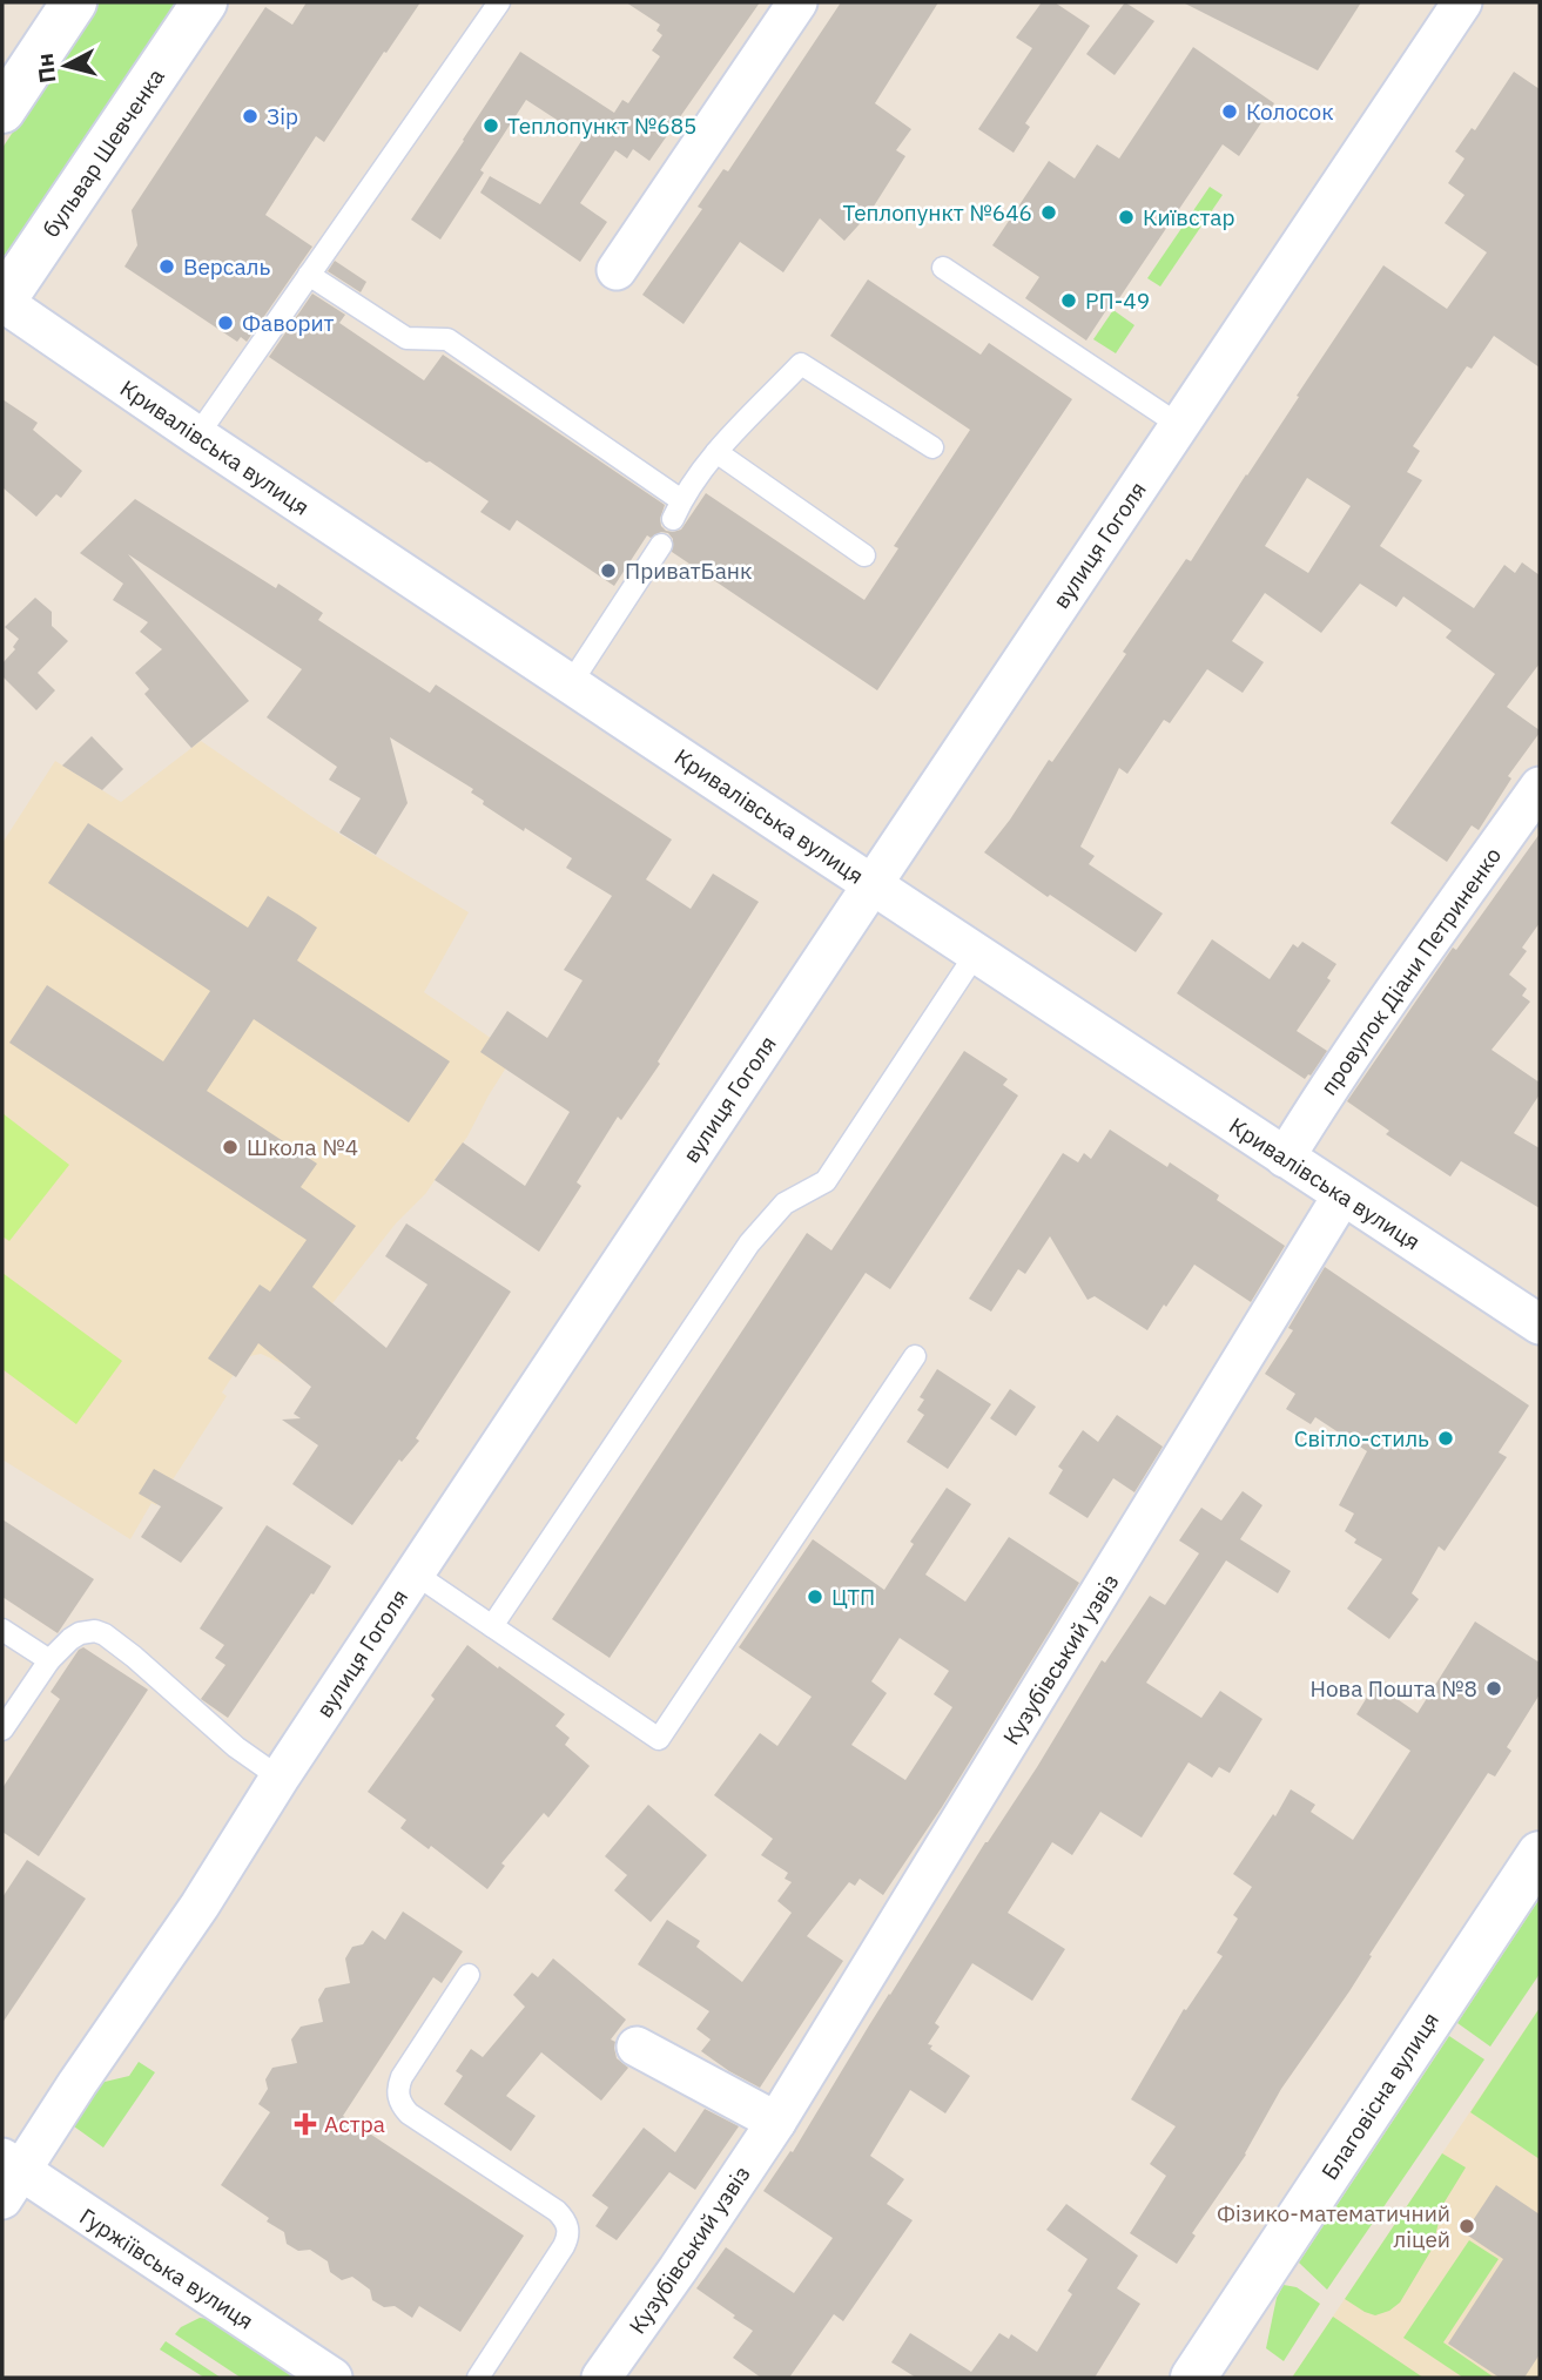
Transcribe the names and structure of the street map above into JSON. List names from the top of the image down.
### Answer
{
  "streets": {
    "main road": ["бульвар Шевченка", "Благовісна вулиця"],
    "street": [
      "Кривалівська вулиця",
      "вулиця Гоголя",
      "провулок Діани Петриненко",
      "Кузубівський узвіз",
      "Гуржіївська вулиця"
    ]
  },
  "crossings": [
    ["бульвар Шевченка", "Кривалівська вулиця"],
    ["Кривалівська вулиця", "вулиця Гоголя"],
    ["Кривалівська вулиця", "провулок Діани Петриненко"],
    ["Кривалівська вулиця", "Кузубівський узвіз"],
    ["вулиця Гоголя", "Гуржіївська вулиця"]
  ],
  "places": {
    "other": [
      "Колосок",
      "Зір",
      "Теплопункт №685",
      "Теплопункт №646",
      "Київстар",
      "Версаль",
      "РП-49",
      "Фаворит",
      "ПриватБанк",
      "Школа №4",
      "Світло-стиль",
      "ЦТП",
      "Нова Пошта №8",
      "Фізико-математичний ліцей"
    ],
    "health": ["Астра"]
  },
  "north": "left"
}
